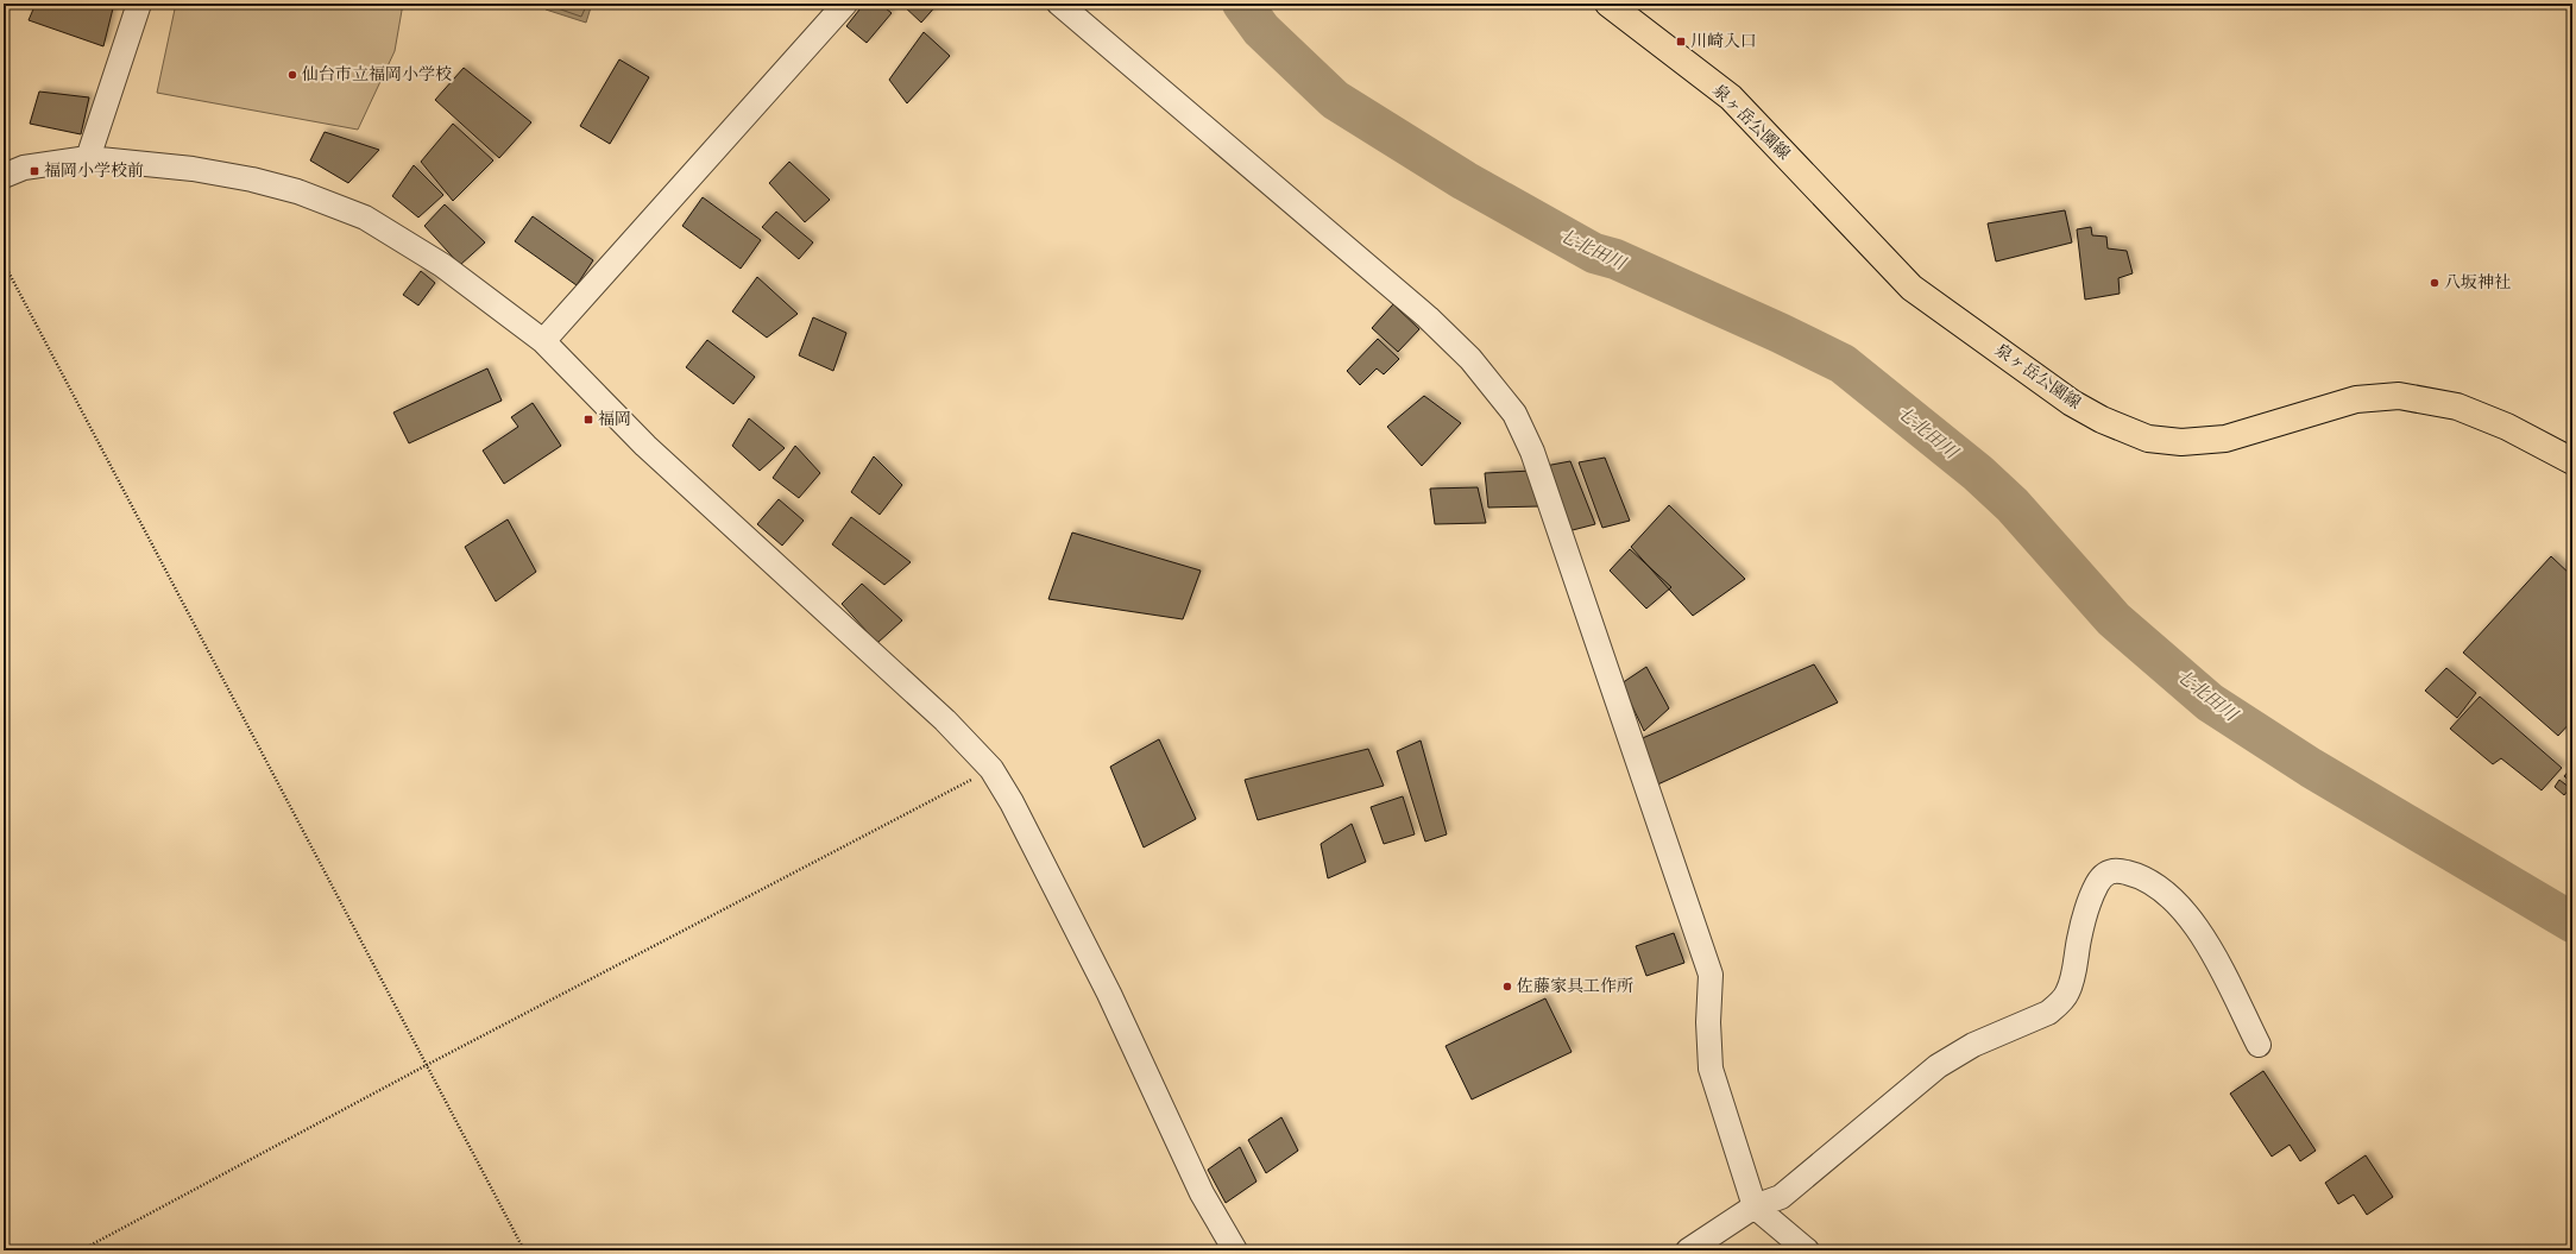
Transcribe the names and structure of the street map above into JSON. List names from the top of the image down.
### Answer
{
  "streets": {
    "main road": ["泉ヶ岳公園線"]
  },
  "water": ["七北田川"],
  "places": {
    "transit": ["川崎入口", "福岡小学校前", "福岡"],
    "other": ["仙台市立福岡小学校", "八坂神社", "佐藤家具工作所"]
  }
}
